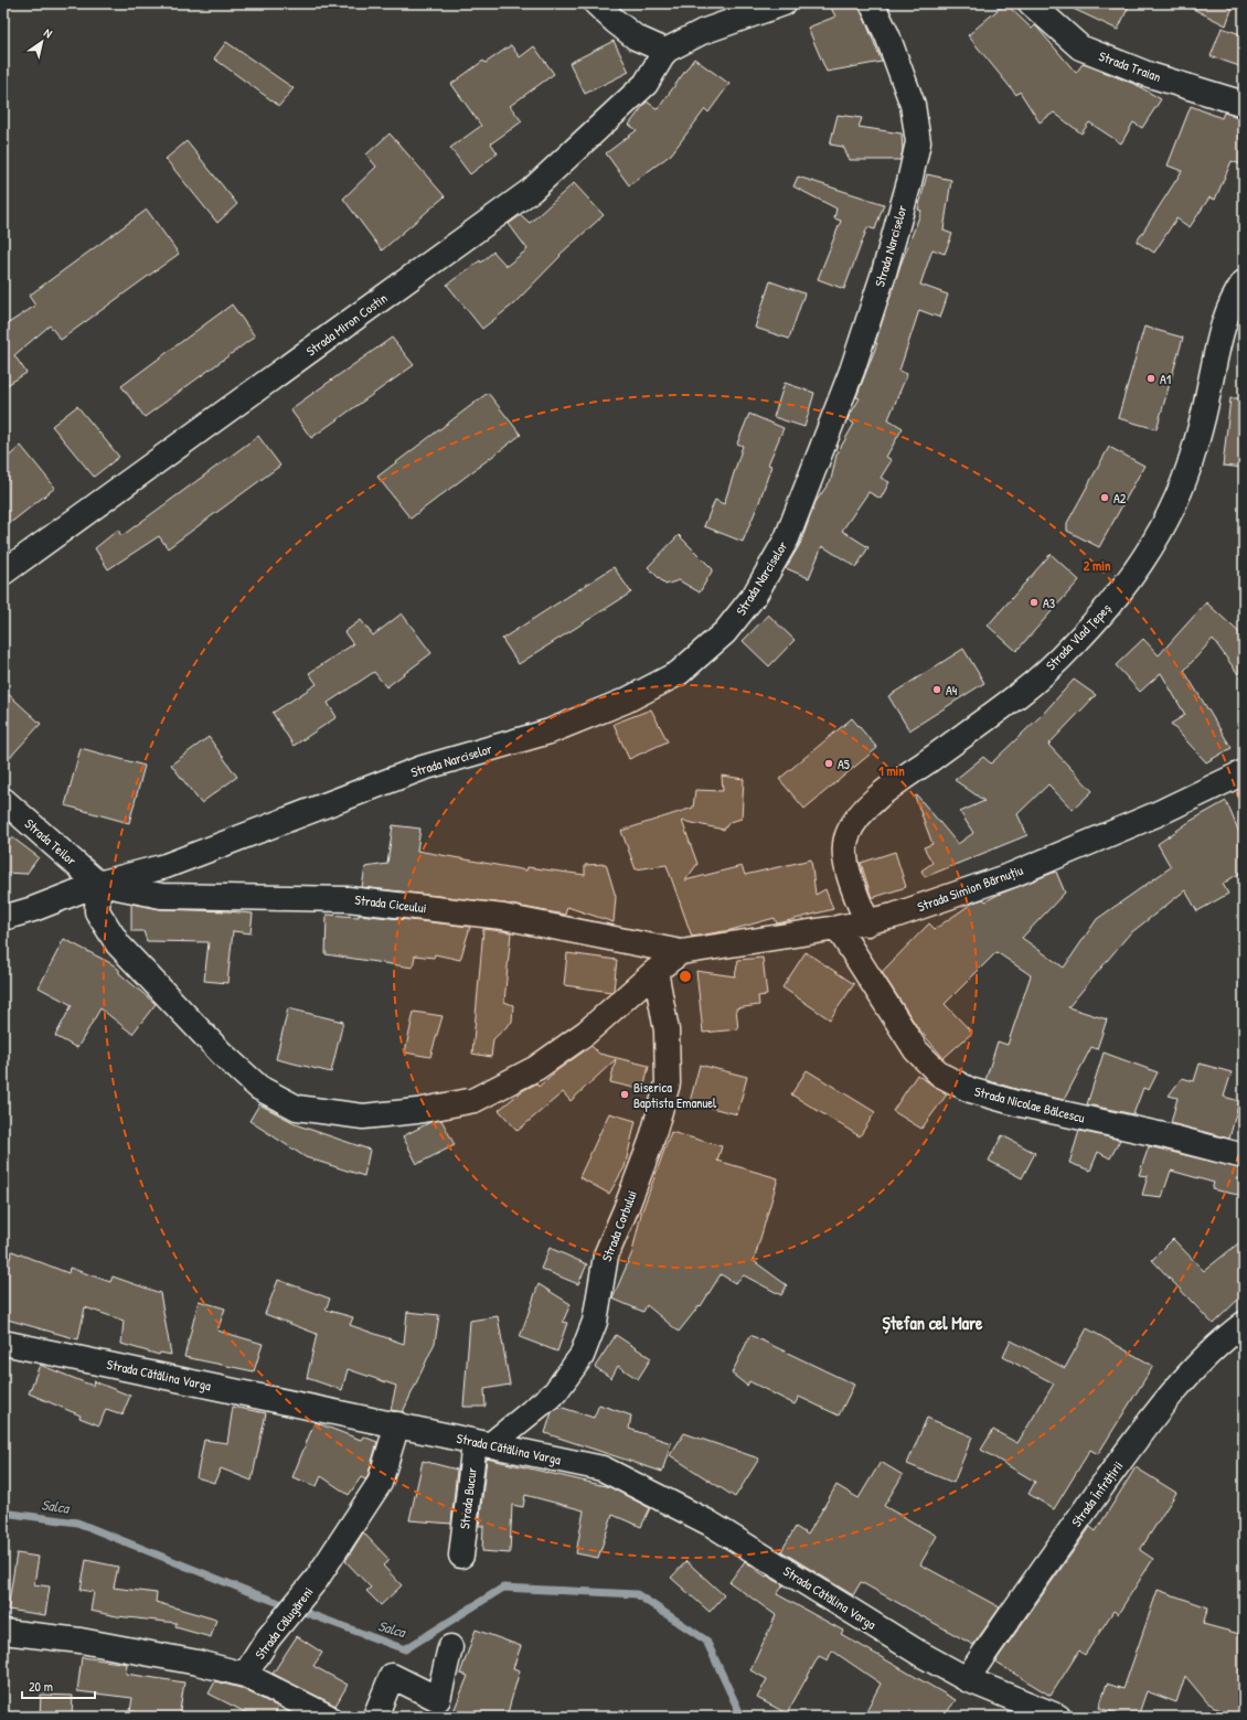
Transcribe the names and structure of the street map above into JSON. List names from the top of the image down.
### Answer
{
  "streets": {
    "street": [
      "Strada Traian",
      "Strada Narciselor",
      "Strada Miron Costin",
      "Strada Vlad Țepeș",
      "Strada Teilor",
      "Strada Simion Bărnuțiu",
      "Strada Ciceului",
      "Strada Nicolae Bălcescu",
      "Strada Corbului",
      "Strada Cătălina Varga",
      "Strada Înfrățirii",
      "Strada Bucur",
      "Strada Călugăreni"
    ]
  },
  "crossings": [
    ["Strada Narciselor", "Strada Teilor"],
    ["Strada Narciselor", "Strada Ciceului"],
    ["Strada Vlad Țepeș", "Strada Simion Bărnuțiu"],
    ["Strada Teilor", "Strada Ciceului"],
    ["Strada Simion Bărnuțiu", "Strada Ciceului"],
    ["Strada Simion Bărnuțiu", "Strada Nicolae Bălcescu"],
    ["Strada Corbului", "Strada Cătălina Varga"],
    ["Strada Corbului", "Strada Bucur"],
    ["Strada Cătălina Varga", "Strada Înfrățirii"],
    ["Strada Cătălina Varga", "Strada Bucur"],
    ["Strada Cătălina Varga", "Strada Călugăreni"]
  ],
  "districts": ["Ștefan cel Mare"],
  "water": ["Salca"],
  "places": [
    "A1",
    "A2",
    "A3",
    "A4",
    "A5",
    "Biserica Baptista Emanuel"
  ],
  "scale_bar": "20 m",
  "north": "top right",
  "rings": ["2 min", "1 min"]
}
